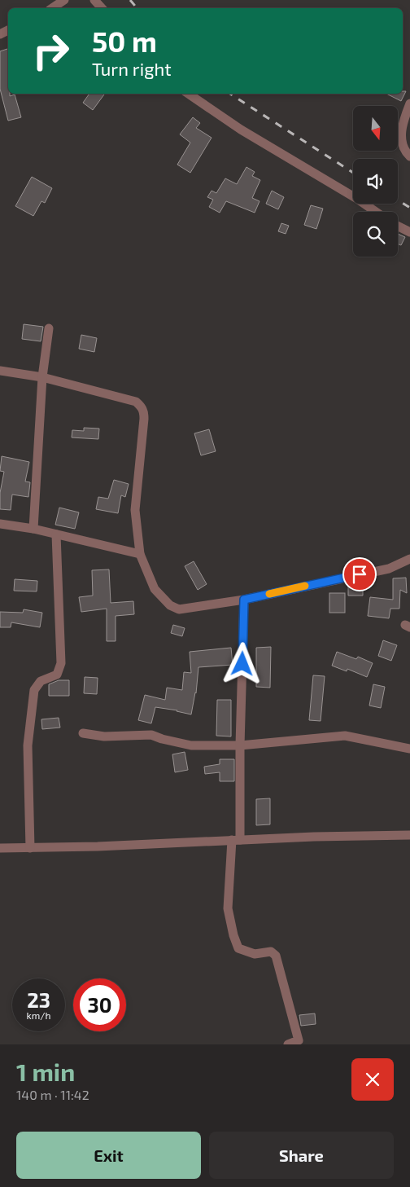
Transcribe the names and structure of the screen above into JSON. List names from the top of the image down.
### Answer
{
  "north": "bottom",
  "page": {
    "turn": ["50 m", "Turn right"],
    "speed": "23 km/h",
    "limit": "30",
    "heading": ["1 min", "140 m · 11:42"],
    "buttons": ["Exit", "Share"]
  }
}
